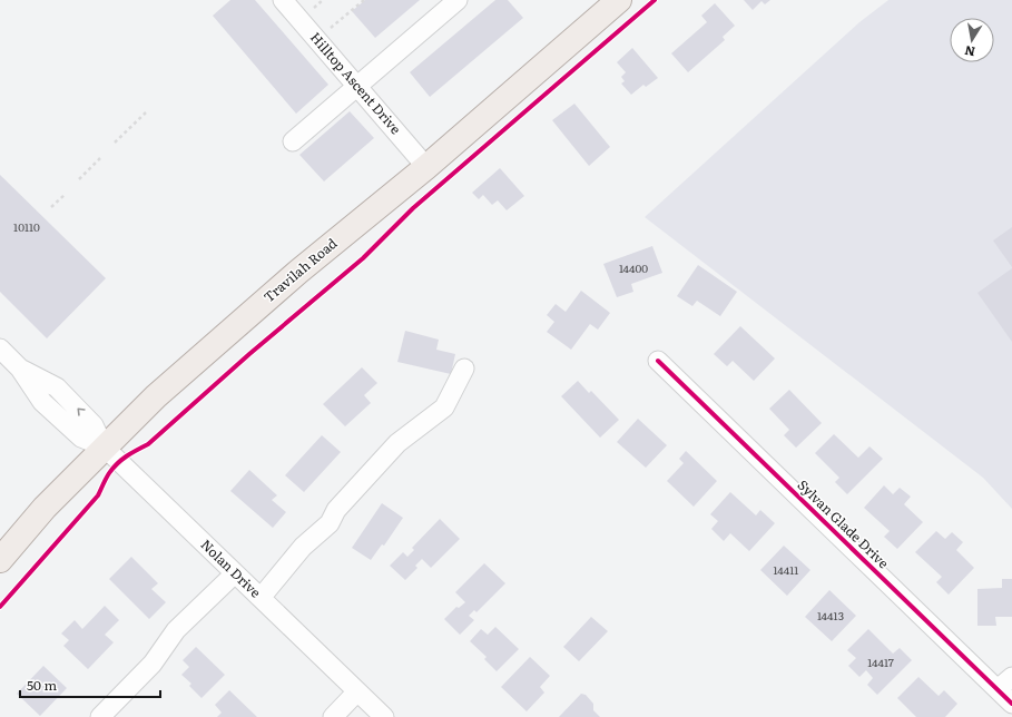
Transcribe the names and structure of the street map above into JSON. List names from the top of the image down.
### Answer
{
  "streets": {
    "main road": ["Travilah Road"],
    "street": ["Hilltop Ascent Drive", "Sylvan Glade Drive", "Nolan Drive"]
  },
  "crossings": [
    ["Hilltop Ascent Drive", "Travilah Road"],
    ["Travilah Road", "Nolan Drive"]
  ],
  "house_numbers": [
    "10110",
    "14400",
    "14411",
    "14413",
    "14417"
  ],
  "scale_bar": "50 m",
  "north": "bottom"
}
